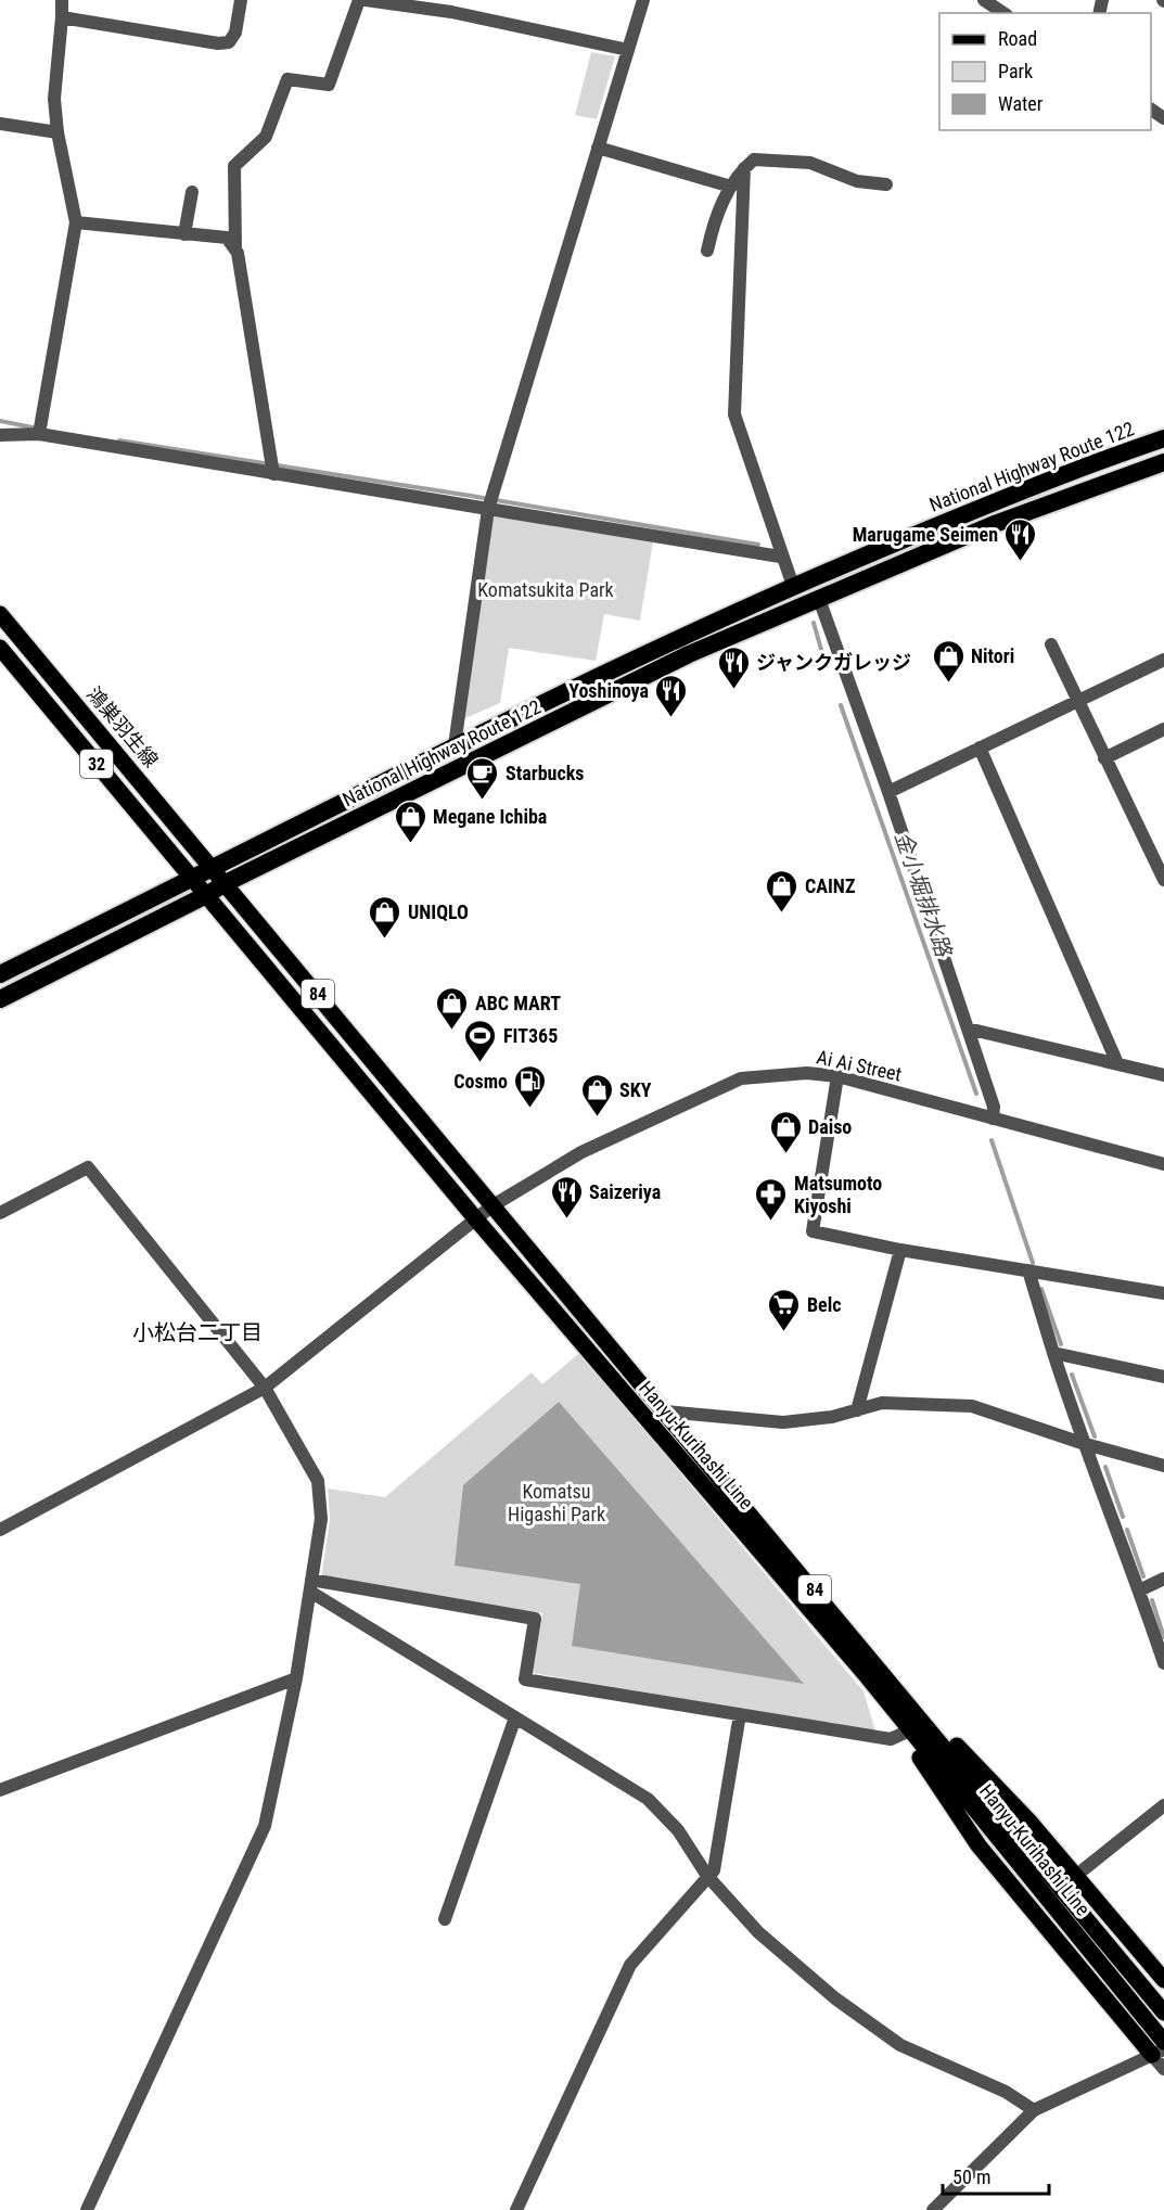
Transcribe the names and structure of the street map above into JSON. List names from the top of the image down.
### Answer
{
  "streets": {
    "highway": ["National Highway Route 122"],
    "main road": [
      "鴻巣羽生線",
      "32",
      "84",
      "Hanyu-Kurihashi Line"
    ],
    "street": ["Ai Ai Street"]
  },
  "crossings": [
    ["National Highway Route 122", "鴻巣羽生線"],
    ["National Highway Route 122", "32"],
    ["National Highway Route 122", "Hanyu-Kurihashi Line"],
    ["鴻巣羽生線", "Hanyu-Kurihashi Line"],
    ["32", "Hanyu-Kurihashi Line"],
    ["Ai Ai Street", "Hanyu-Kurihashi Line"]
  ],
  "districts": ["小松台二丁目"],
  "water": ["金小堀排水路"],
  "parks": ["Komatsukita Park", "Komatsu Higashi Park"],
  "places": {
    "restaurant": [
      "Marugame Seimen",
      "ジャンクガレッジ",
      "Yoshinoya",
      "Saizeriya"
    ],
    "shop": [
      "Nitori",
      "Megane Ichiba",
      "CAINZ",
      "UNIQLO",
      "ABC MART",
      "SKY",
      "Daiso"
    ],
    "cafe": ["Starbucks"],
    "sports": ["FIT365"],
    "fuel station": ["Cosmo"],
    "pharmacy": ["Matsumoto Kiyoshi"],
    "supermarket": ["Belc"]
  },
  "legend": ["Road", "Park", "Water"],
  "scale_bar": "50 m"
}
